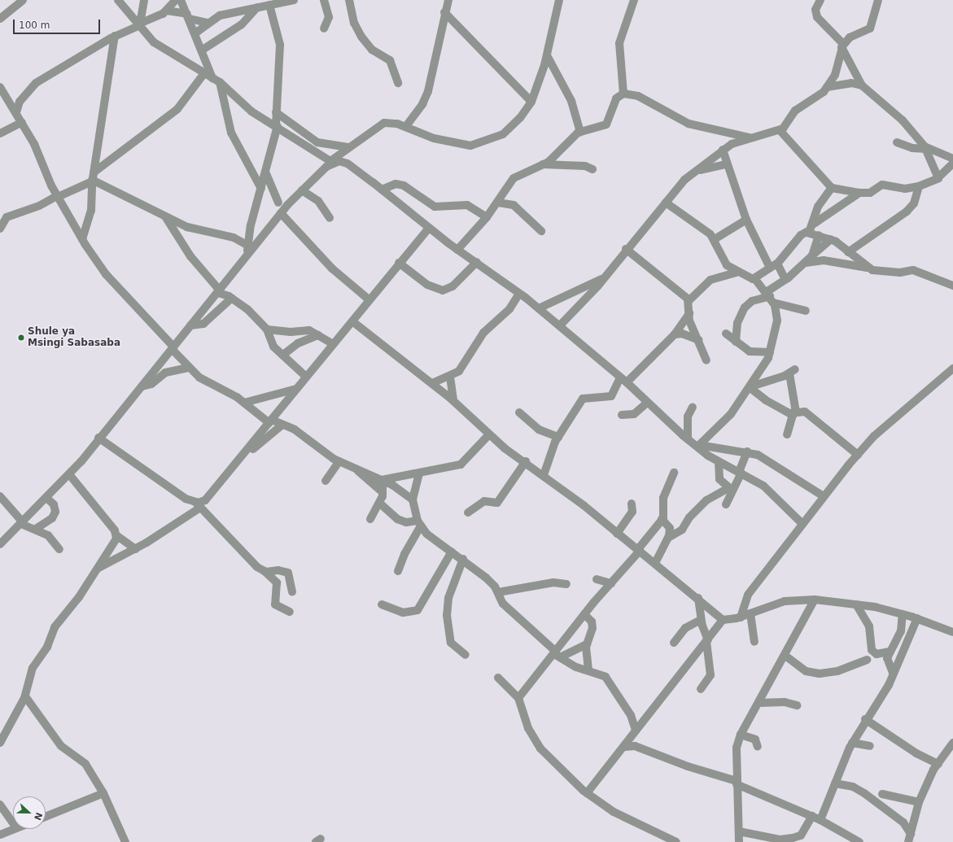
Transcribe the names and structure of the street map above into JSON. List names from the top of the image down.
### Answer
{
  "places": ["Shule ya Msingi Sabasaba"],
  "scale_bar": "100 m",
  "north": "right"
}
